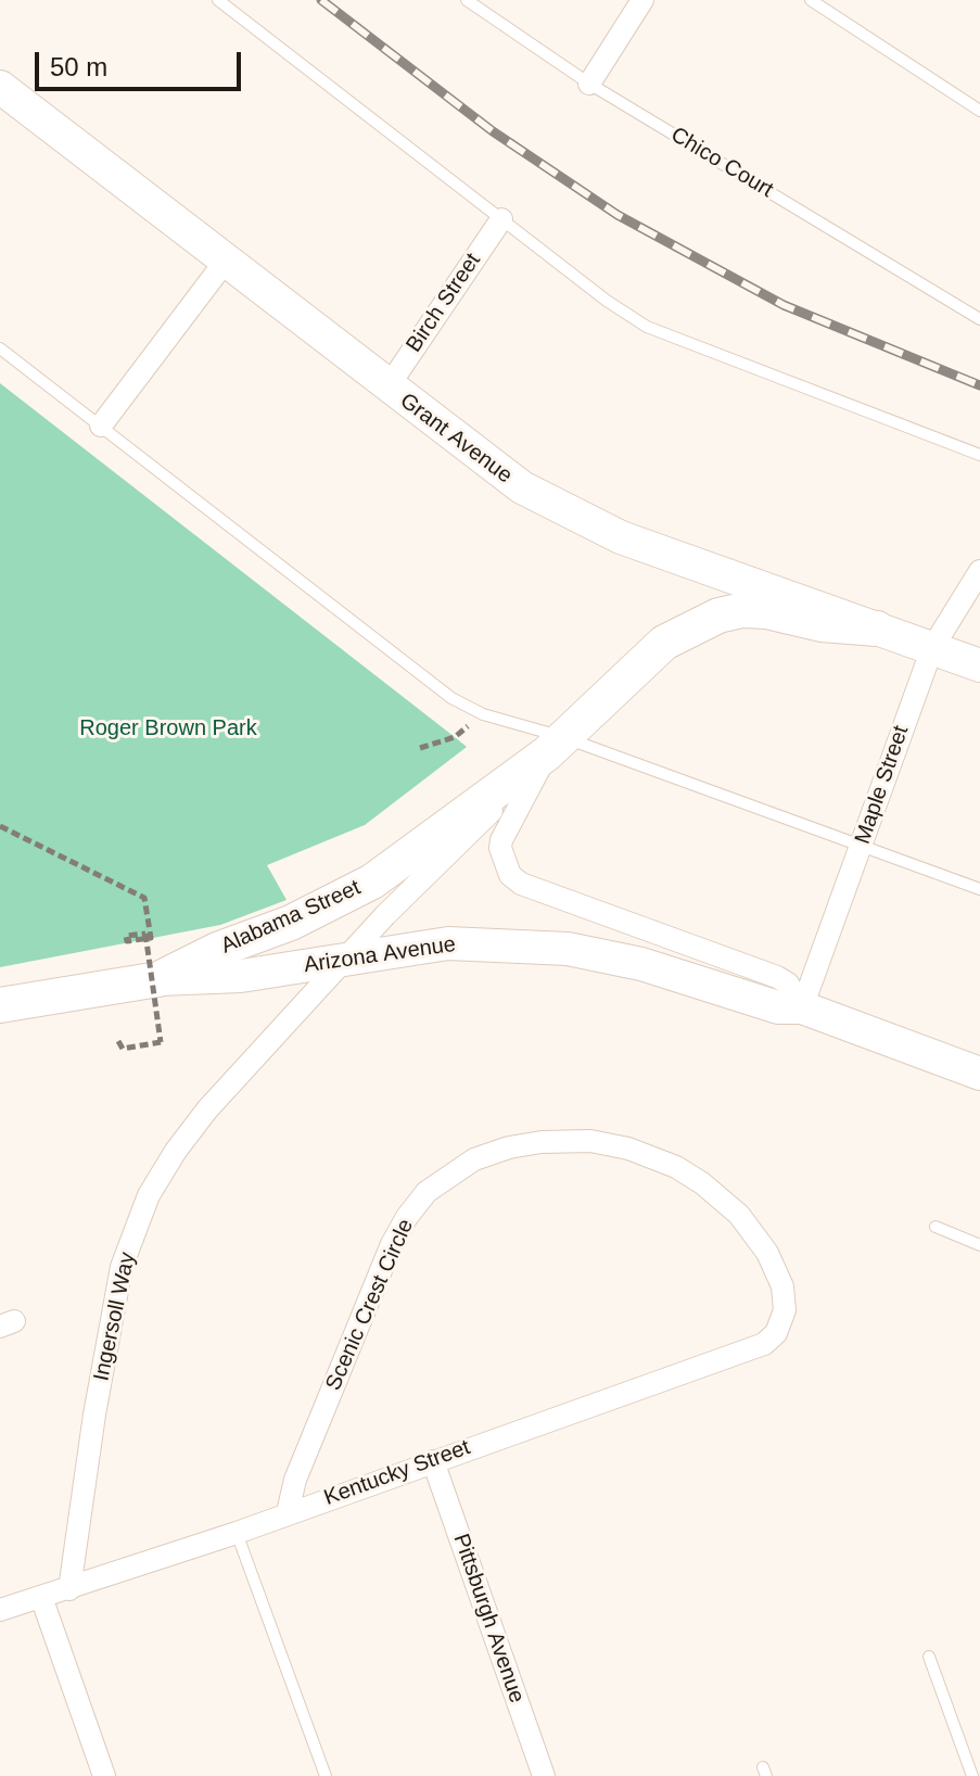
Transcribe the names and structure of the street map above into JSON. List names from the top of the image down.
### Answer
{
  "streets": {
    "main road": ["Grant Avenue", "Alabama Street", "Arizona Avenue"],
    "street": [
      "Birch Street",
      "Maple Street",
      "Scenic Crest Circle",
      "Ingersoll Way",
      "Kentucky Street",
      "Pittsburgh Avenue"
    ],
    "lane": ["Chico Court"]
  },
  "crossings": [
    ["Birch Street", "Grant Avenue"],
    ["Grant Avenue", "Maple Street"],
    ["Grant Avenue", "Alabama Street"],
    ["Maple Street", "Arizona Avenue"],
    ["Alabama Street", "Arizona Avenue"],
    ["Alabama Street", "Ingersoll Way"],
    ["Arizona Avenue", "Ingersoll Way"],
    ["Scenic Crest Circle", "Kentucky Street"],
    ["Ingersoll Way", "Kentucky Street"],
    ["Kentucky Street", "Pittsburgh Avenue"]
  ],
  "parks": ["Roger Brown Park"],
  "scale_bar": "50 m"
}
